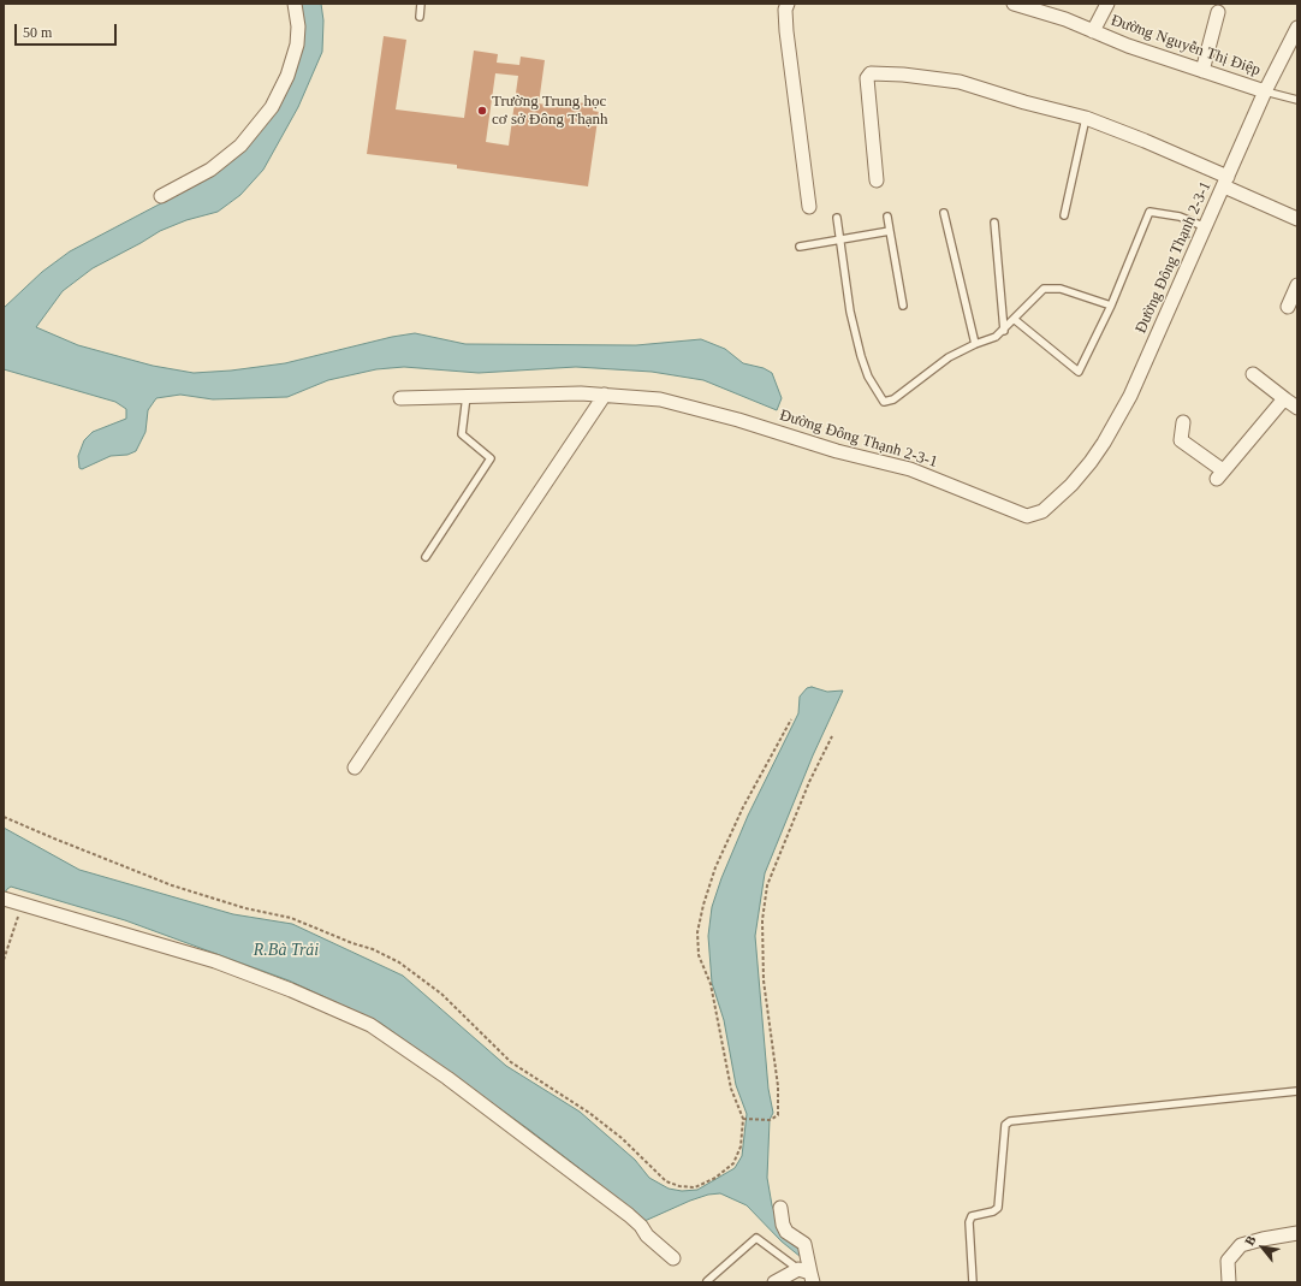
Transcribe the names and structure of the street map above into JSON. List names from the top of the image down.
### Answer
{
  "streets": {
    "street": ["Đường Nguyễn Thị Điệp", "Đường Đông Thạnh 2-3-1"]
  },
  "crossings": [
    ["Đường Nguyễn Thị Điệp", "Đường Đông Thạnh 2-3-1"]
  ],
  "water": ["R.Bà Trải"],
  "places": ["Trường Trung học cơ sở Đông Thạnh"],
  "scale_bar": "50 m",
  "north": "top left"
}
